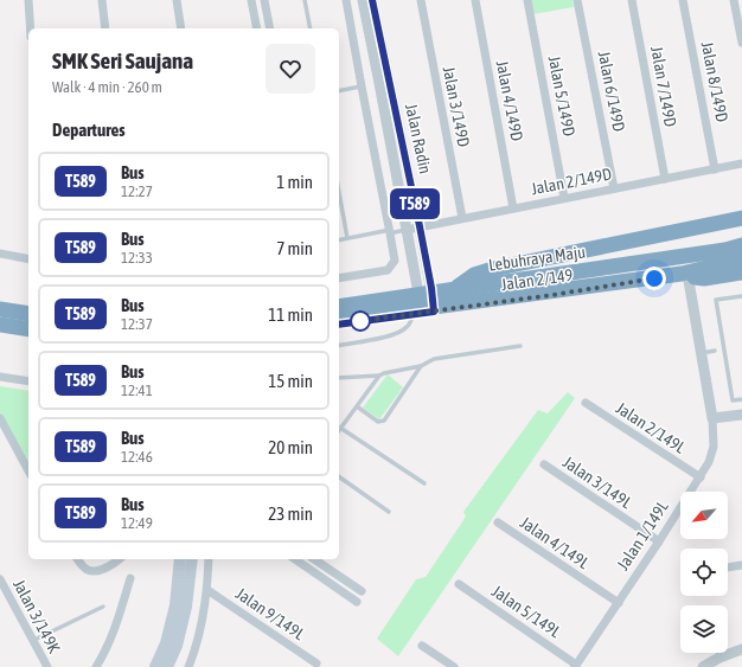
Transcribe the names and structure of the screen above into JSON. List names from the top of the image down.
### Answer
{
  "streets": {
    "highway": ["Lebuhraya Maju"],
    "main road": ["Jalan 2/149"],
    "street": [
      "Jalan 8/149D",
      "Jalan 7/149D",
      "Jalan 6/149D",
      "Jalan 5/149D",
      "Jalan 4/149D",
      "Jalan 3/149D",
      "Jalan Radin",
      "Jalan 2/149D",
      "Jalan 2/149L",
      "Jalan 3/149L",
      "Jalan 1/149L",
      "Jalan 4/149L",
      "Jalan 5/149L",
      "Jalan 9/149L",
      "Jalan 3/149K"
    ]
  },
  "crossings": [
    ["Jalan 8/149D", "Jalan 2/149D"],
    ["Jalan 7/149D", "Jalan 2/149D"],
    ["Jalan 6/149D", "Jalan 2/149D"],
    ["Jalan 5/149D", "Jalan 2/149D"],
    ["Jalan 4/149D", "Jalan 2/149D"],
    ["Jalan 3/149D", "Jalan 2/149D"],
    ["Jalan Radin", "Jalan 2/149D"],
    ["Jalan Radin", "Jalan 2/149"],
    ["Lebuhraya Maju", "Jalan 2/149"],
    ["Lebuhraya Maju", "Jalan 1/149L"],
    ["Jalan 2/149", "Jalan 1/149L"],
    ["Jalan 2/149L", "Jalan 1/149L"],
    ["Jalan 3/149L", "Jalan 1/149L"],
    ["Jalan 1/149L", "Jalan 4/149L"],
    ["Jalan 1/149L", "Jalan 5/149L"]
  ],
  "lines": ["bus line T589"],
  "north": "bottom left",
  "page": {
    "on_map": "T589",
    "heading": [
      ["SMK Seri Saujana", "Walk · 4 min · 260 m"],
      "Departures"
    ],
    "list": [
      {
        "mark": "T589",
        "name": "Bus",
        "note": "12:27",
        "value": "1 min"
      },
      {
        "mark": "T589",
        "name": "Bus",
        "note": "12:33",
        "value": "7 min"
      },
      {
        "mark": "T589",
        "name": "Bus",
        "note": "12:37",
        "value": "11 min"
      },
      {
        "mark": "T589",
        "name": "Bus",
        "note": "12:41",
        "value": "15 min"
      },
      {
        "mark": "T589",
        "name": "Bus",
        "note": "12:46",
        "value": "20 min"
      },
      {
        "mark": "T589",
        "name": "Bus",
        "note": "12:49",
        "value": "23 min"
      }
    ]
  }
}
